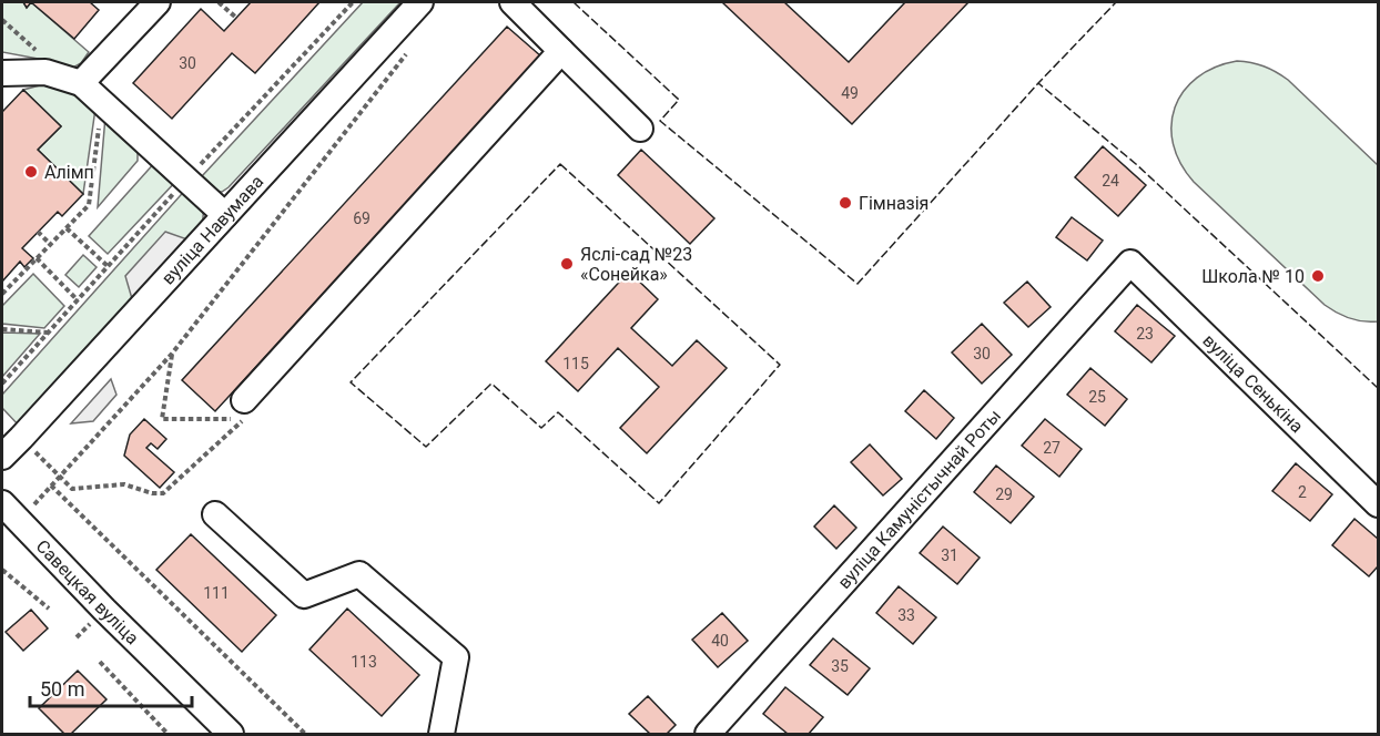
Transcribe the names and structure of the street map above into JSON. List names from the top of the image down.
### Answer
{
  "streets": {
    "street": [
      "вуліца Навумава",
      "вуліца Сенькіна",
      "вуліца Камуністычнай Роты",
      "Савецкая вуліца"
    ]
  },
  "crossings": [
    ["вуліца Сенькіна", "вуліца Камуністычнай Роты"]
  ],
  "places": [
    "Алімп",
    "Гімназія",
    "Яслі-сад №23 «Сонейка»",
    "Школа № 10"
  ],
  "house_numbers": [
    "30",
    "49",
    "24",
    "69",
    "23",
    "30",
    "115",
    "25",
    "27",
    "2",
    "29",
    "31",
    "111",
    "33",
    "40",
    "113",
    "35"
  ],
  "scale_bar": "50 m"
}
